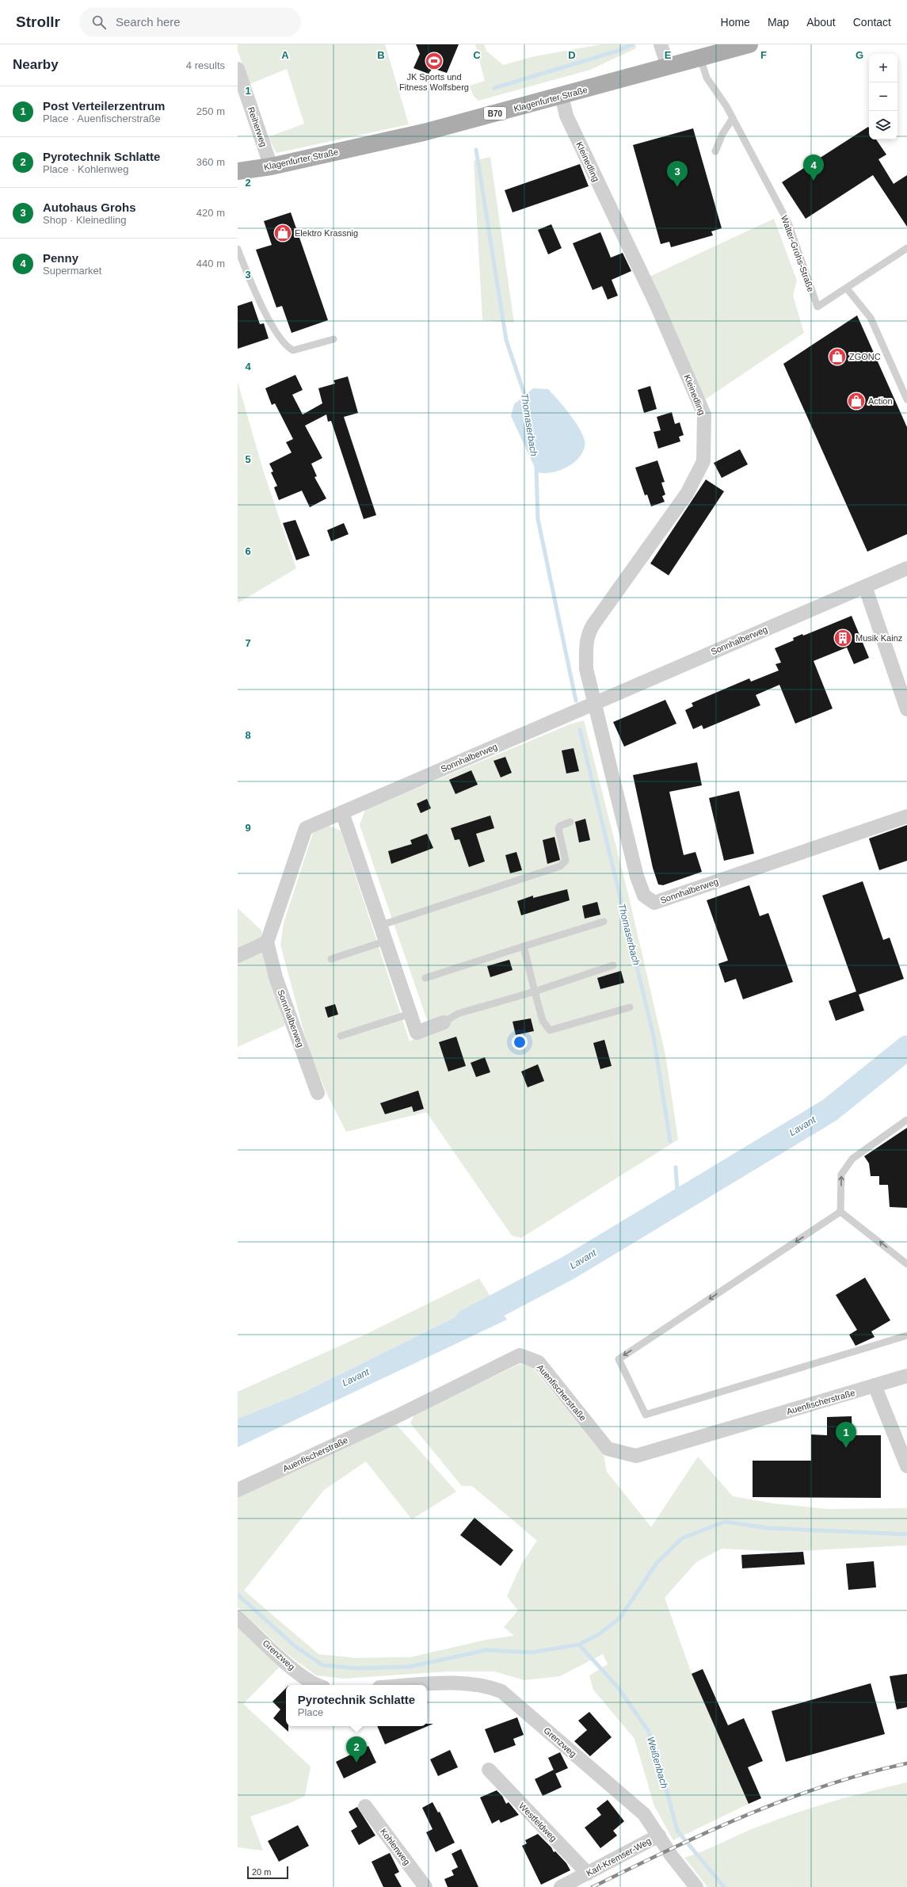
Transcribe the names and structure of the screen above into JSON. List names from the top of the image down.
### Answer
{
  "streets": {
    "main road": ["Klagenfurter Straße", "B70"],
    "street": [
      "Reiherweg",
      "Kleinedling",
      "Sonnhalberweg",
      "Auenfischerstraße",
      "Grenzweg",
      "Westfeldweg",
      "Kohlenweg",
      "Karl-Kremser-Weg"
    ],
    "lane": ["Walter-Grohs-Straße"]
  },
  "crossings": [
    ["Klagenfurter Straße", "Reiherweg"],
    ["Klagenfurter Straße", "Kleinedling"],
    ["Klagenfurter Straße", "Walter-Grohs-Straße"],
    ["Kleinedling", "Sonnhalberweg"],
    ["Grenzweg", "Karl-Kremser-Weg"],
    ["Westfeldweg", "Karl-Kremser-Weg"]
  ],
  "water": ["Thomaserbach", "Lavant", "Weißenbach"],
  "places": {
    "sports": ["JK Sports und Fitness Wolfsberg"],
    "shop": ["Elektro Krassnig", "ZGONC", "Action"],
    "building": ["Musik Kainz"]
  },
  "scale_bar": "20 m",
  "page": {
    "header": "Strollr",
    "search": "Search here",
    "nav": [
      "Home",
      "Map",
      "About",
      "Contact"
    ],
    "heading": ["Nearby", "4 results"],
    "map_buttons": ["+", "−"],
    "list": [
      {
        "mark": "1",
        "name": "Post Verteilerzentrum",
        "note": "Place · Auenfischerstraße",
        "value": "250 m"
      },
      {
        "mark": "2",
        "name": "Pyrotechnik Schlatte",
        "note": "Place · Kohlenweg",
        "value": "360 m"
      },
      {
        "mark": "3",
        "name": "Autohaus Grohs",
        "note": "Shop · Kleinedling",
        "value": "420 m"
      },
      {
        "mark": "4",
        "name": "Penny",
        "note": "Supermarket",
        "value": "440 m"
      }
    ],
    "pins": [
      "4",
      "3",
      "1",
      "2"
    ],
    "popup": ["Pyrotechnik Schlatte", "Place"],
    "scale": "20 m"
  },
  "grid": {
    "columns": [
      "A",
      "B",
      "C",
      "D",
      "E",
      "F",
      "G"
    ],
    "rows": [
      "1",
      "2",
      "3",
      "4",
      "5",
      "6",
      "7",
      "8",
      "9"
    ]
  }
}
